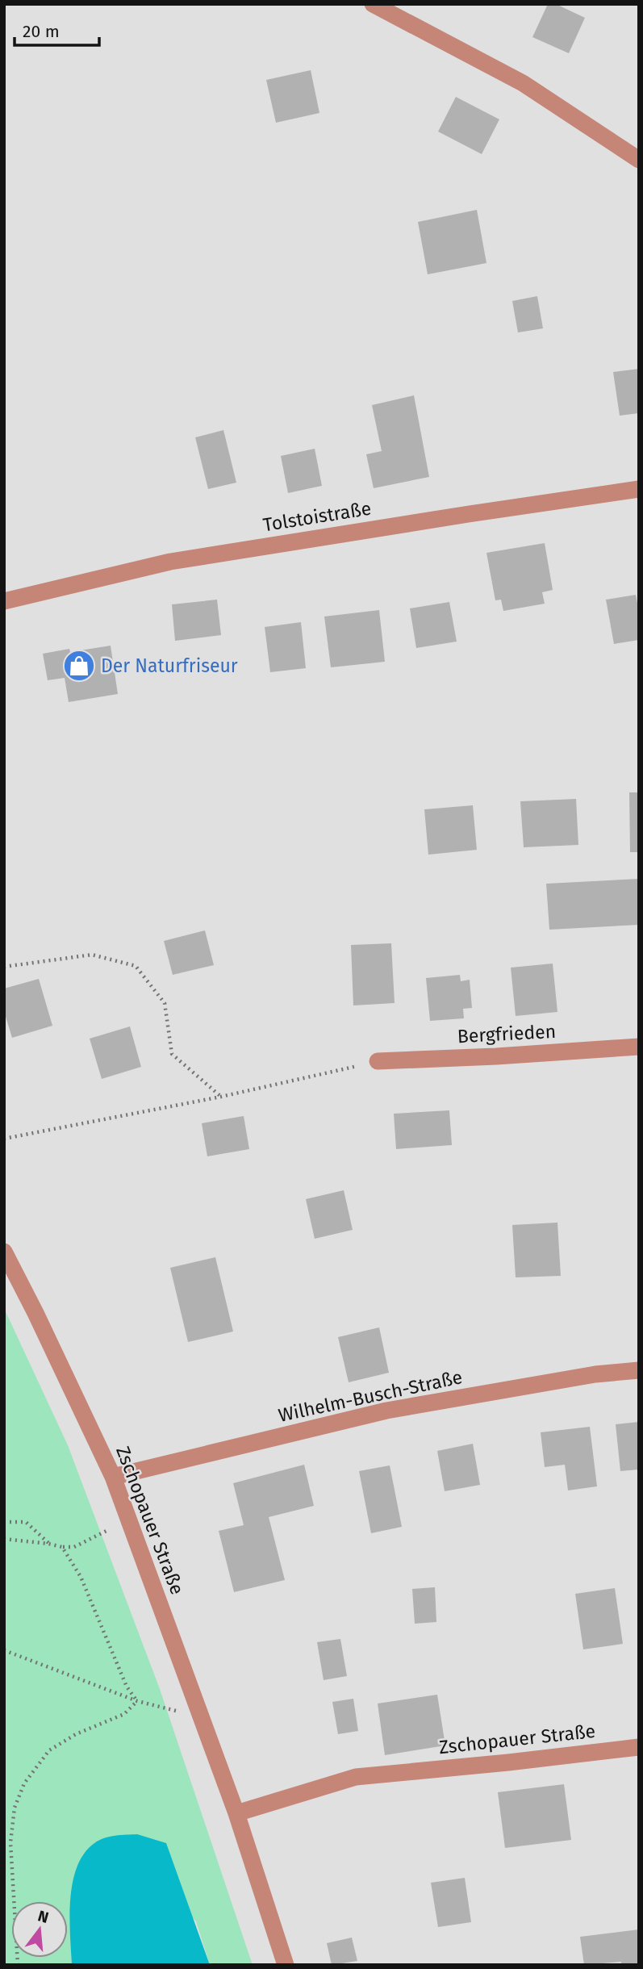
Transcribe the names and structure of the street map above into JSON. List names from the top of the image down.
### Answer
{
  "streets": {
    "street": [
      "Tolstoistraße",
      "Bergfrieden",
      "Wilhelm-Busch-Straße",
      "Zschopauer Straße"
    ]
  },
  "crossings": [
    ["Wilhelm-Busch-Straße", "Zschopauer Straße"]
  ],
  "places": {
    "shop": ["Der Naturfriseur"]
  },
  "scale_bar": "20 m",
  "north": "top"
}
